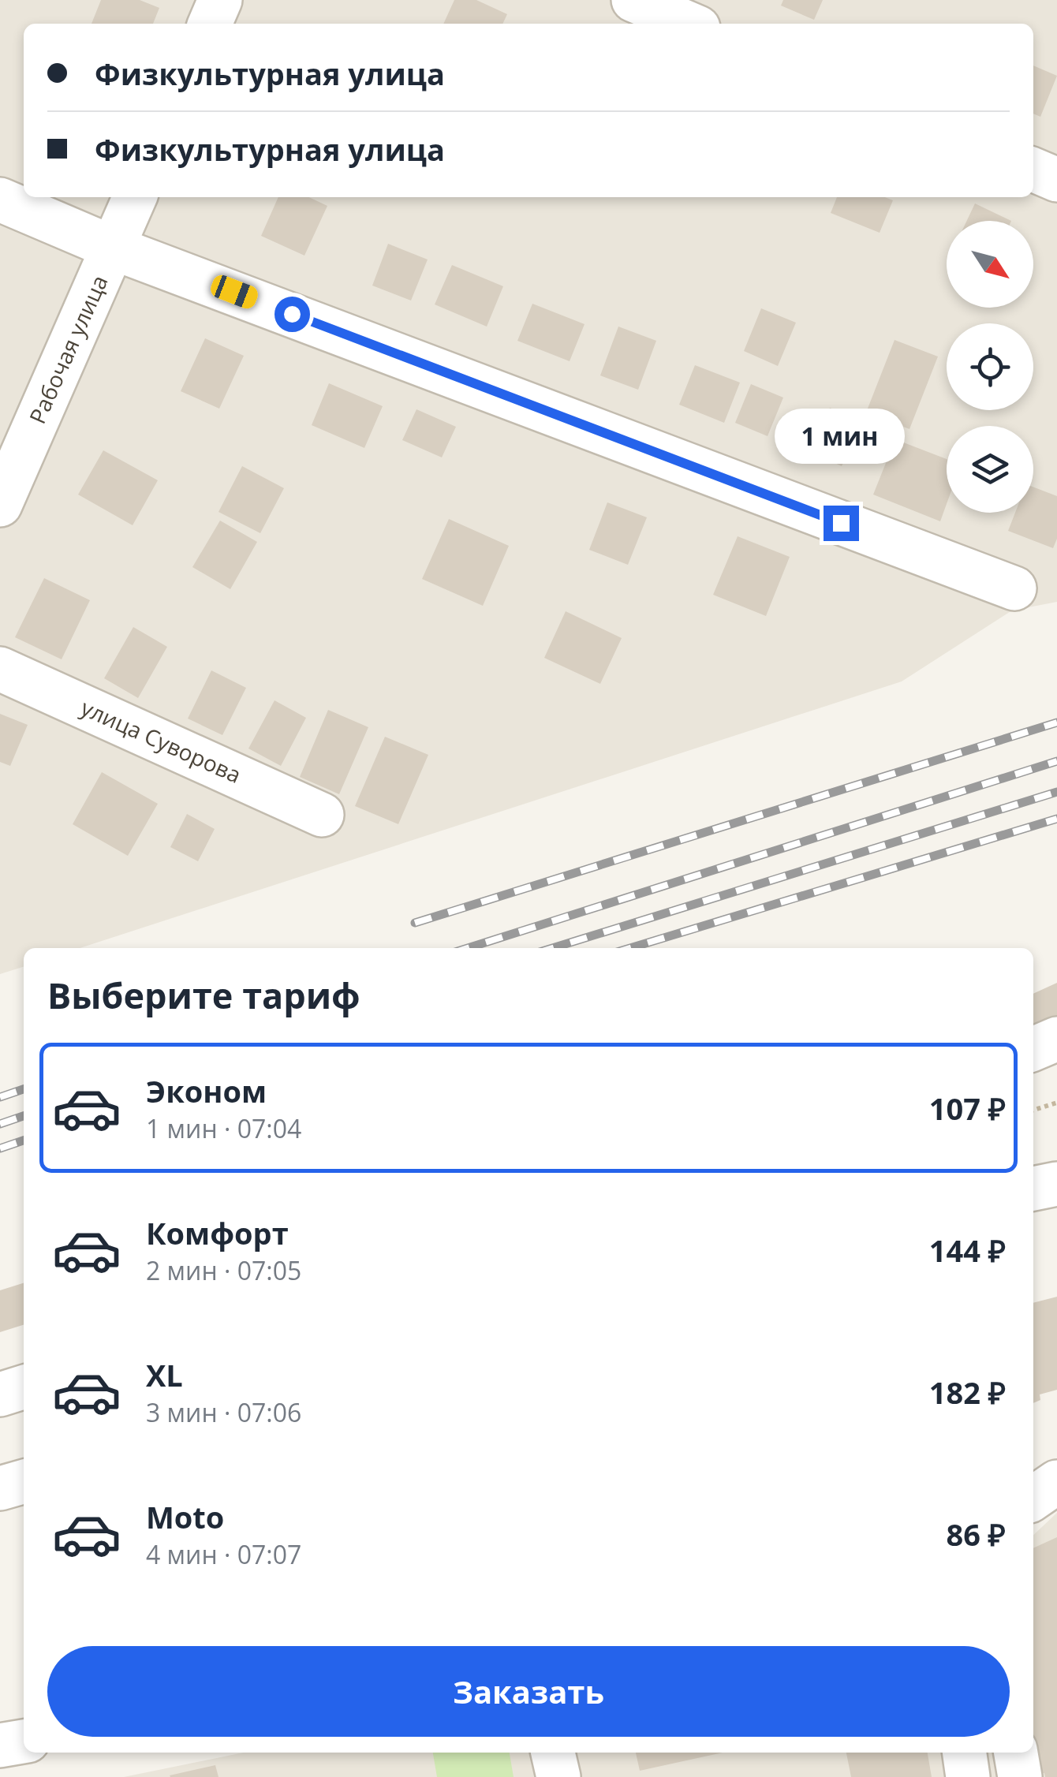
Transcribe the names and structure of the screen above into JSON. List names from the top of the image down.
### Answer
{
  "streets": {
    "street": ["Рабочая улица", "улица Суворова"]
  },
  "north": "bottom right",
  "page": {
    "banner": ["Физкультурная улица", "Физкультурная улица"],
    "bubble": "1 мин",
    "heading": "Выберите тариф",
    "list": [
      {
        "name": "Эконом",
        "note": "1 мин · 07:04",
        "value": "107 ₽"
      },
      {
        "name": "Комфорт",
        "note": "2 мин · 07:05",
        "value": "144 ₽"
      },
      {
        "name": "XL",
        "note": "3 мин · 07:06",
        "value": "182 ₽"
      },
      {
        "name": "Moto",
        "note": "4 мин · 07:07",
        "value": "86 ₽"
      }
    ],
    "buttons": "Заказать"
  }
}
